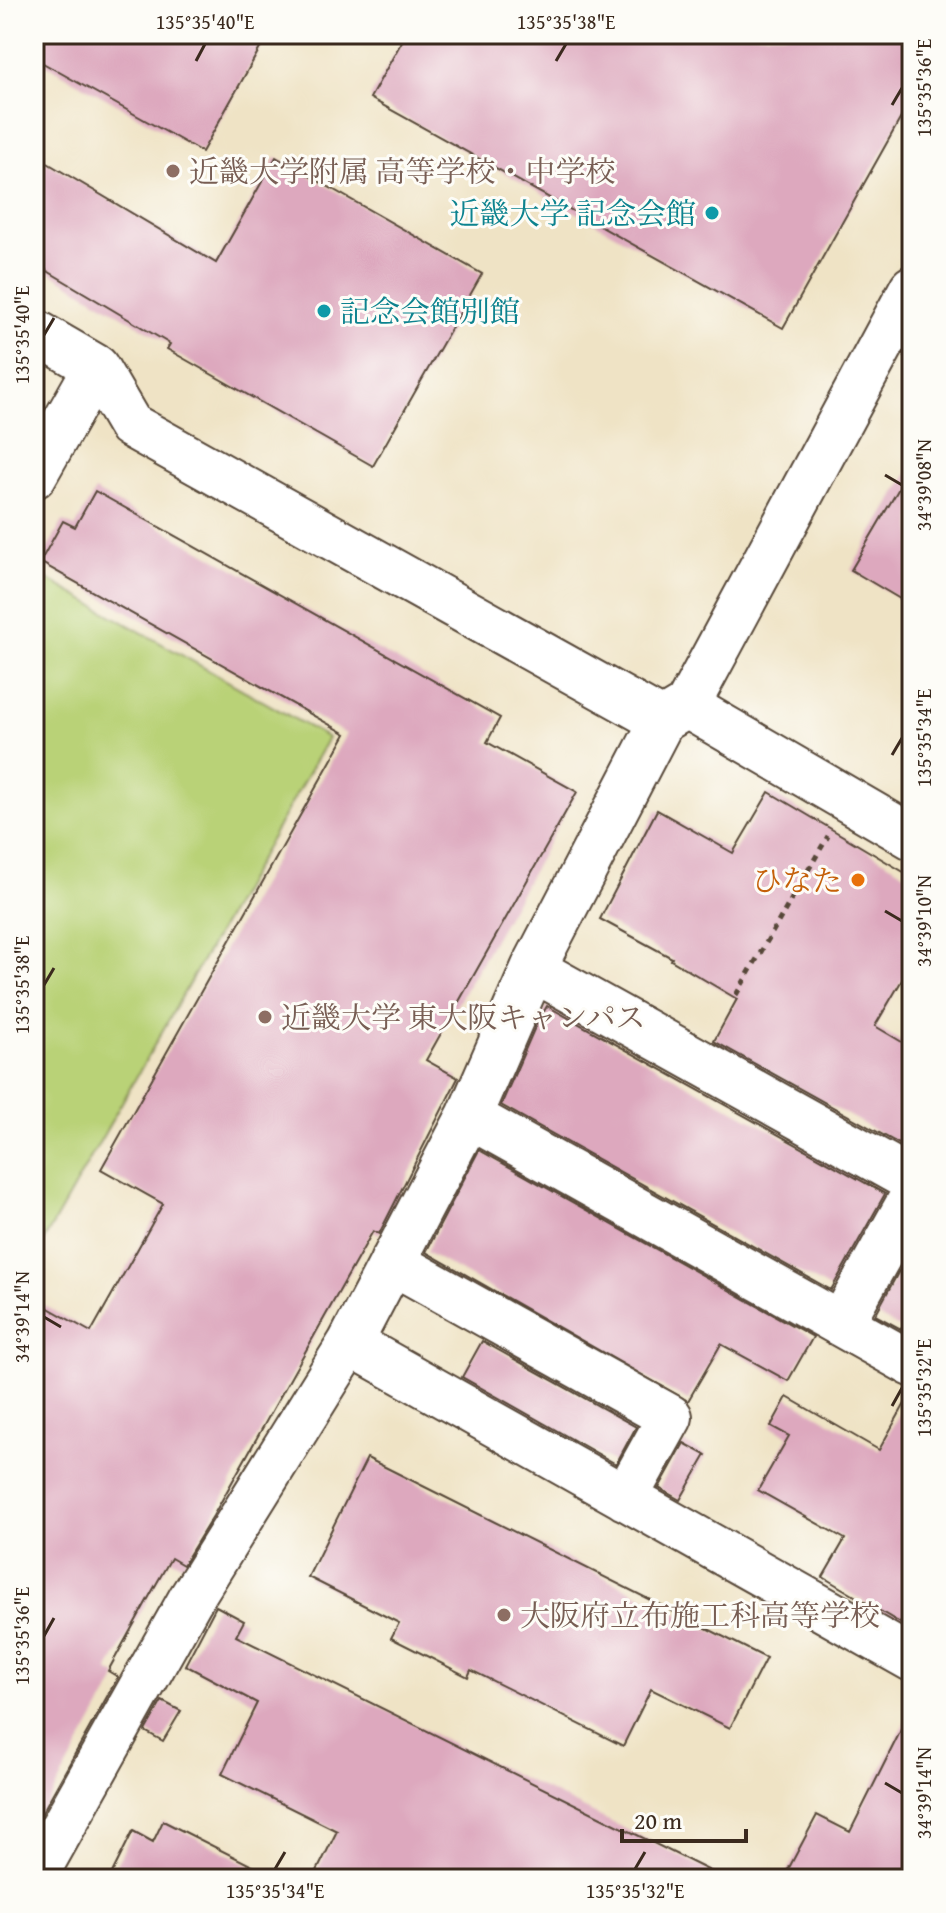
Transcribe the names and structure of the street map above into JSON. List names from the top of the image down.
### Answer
{
  "places": [
    "近畿大学附属 高等学校・中学校",
    "近畿大学 記念会館",
    "記念会館別館",
    "ひなた",
    "近畿大学 東大阪キャンパス",
    "大阪府立布施工科高等学校"
  ],
  "scale_bar": "20 m",
  "coordinates": [
    "135°35'40\"E",
    "135°35'38\"E",
    "135°35'36\"E",
    "34°39'08\"N",
    "135°35'34\"E",
    "34°39'10\"N",
    "34°39'14\"N",
    "135°35'32\"E"
  ]
}
